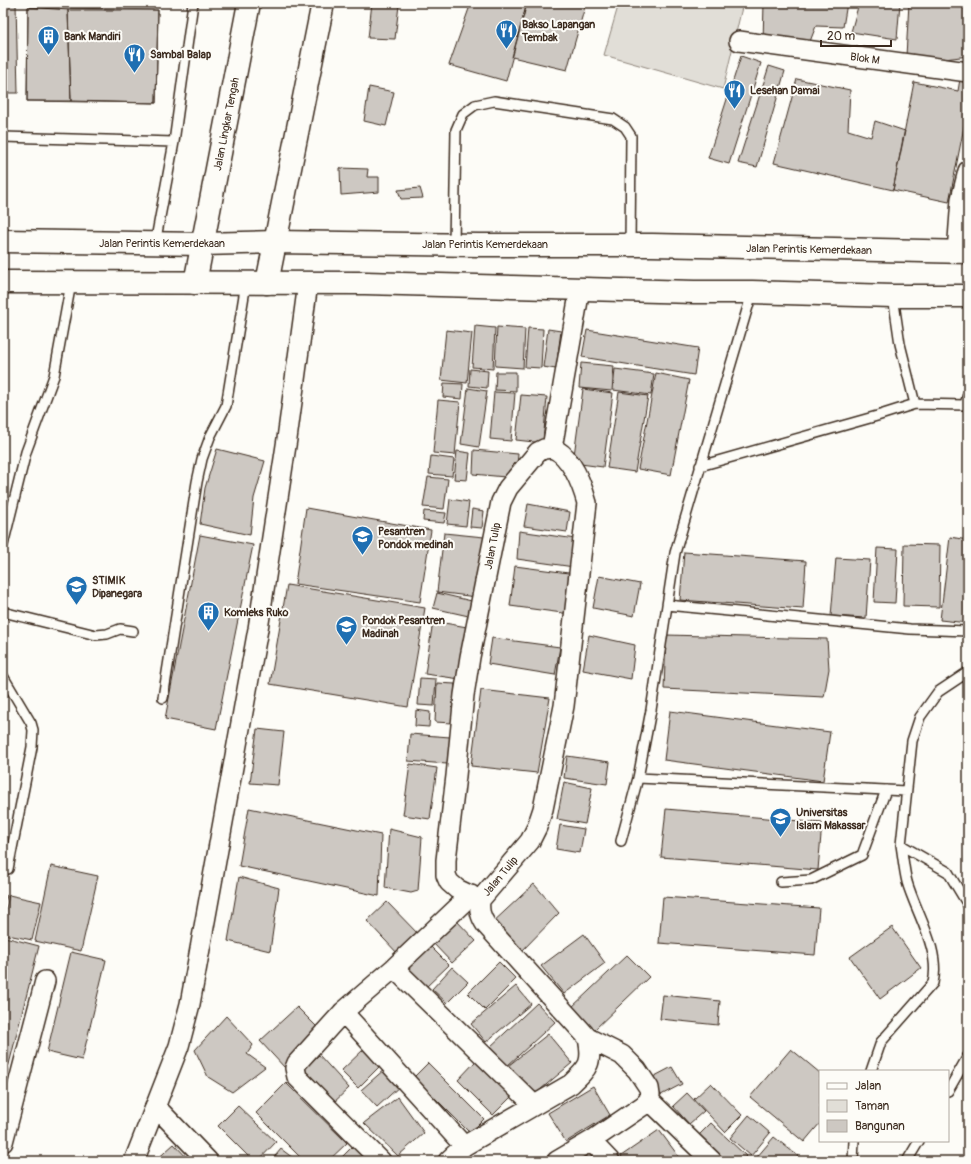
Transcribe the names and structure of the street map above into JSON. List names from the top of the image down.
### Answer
{
  "streets": {
    "main road": ["Jalan Lingkar Tengah", "Jalan Perintis Kemerdekaan"],
    "street": ["Blok M", "Jalan Tulip"]
  },
  "crossings": [
    ["Jalan Lingkar Tengah", "Jalan Perintis Kemerdekaan"]
  ],
  "places": {
    "restaurant": ["Bakso Lapangan Tembak", "Sambal Balap", "Lesehan Damai"],
    "building": ["Bank Mandiri", "Komleks Ruko"],
    "school or university": [
      "Pesantren Pondok medinah",
      "STIMIK Dipanegara",
      "Pondok Pesantren Madinah",
      "Universitas Islam Makassar"
    ]
  },
  "legend": ["Jalan", "Taman", "Bangunan"],
  "scale_bar": "20 m"
}
